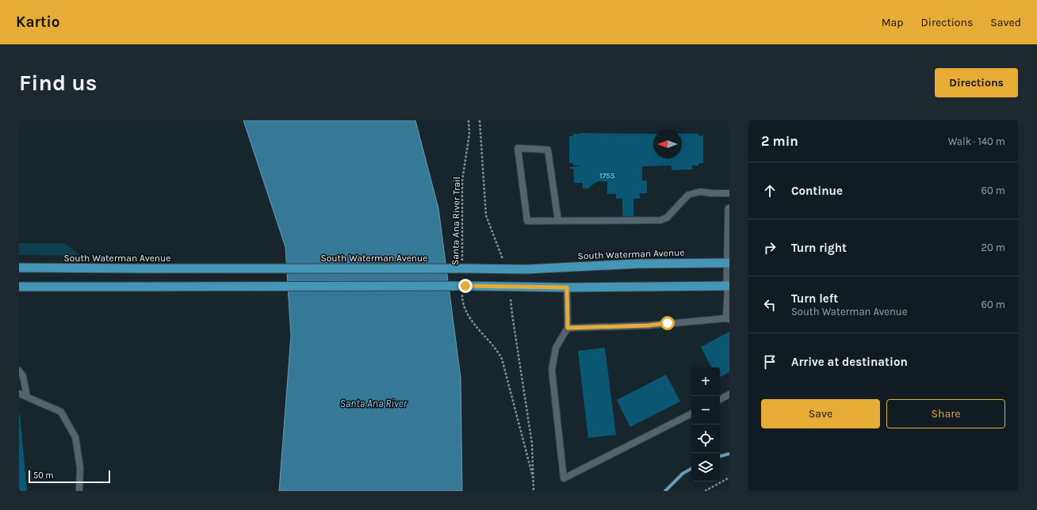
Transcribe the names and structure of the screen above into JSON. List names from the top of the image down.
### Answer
{
  "streets": {
    "main road": ["South Waterman Avenue"],
    "path": ["Santa Ana River Trail"]
  },
  "crossings": [
    ["Santa Ana River Trail", "South Waterman Avenue"]
  ],
  "water": ["Santa Ana River"],
  "house_numbers": ["1755"],
  "scale_bar": "50 m",
  "north": "left",
  "page": {
    "header": "Kartio",
    "nav": ["Map", "Directions", "Saved"],
    "buttons": [
      "Directions",
      ["Save", "Share"]
    ],
    "title": "Find us",
    "heading": ["2 min", "Walk · 140 m"],
    "list": [
      ["Continue", "60 m"],
      ["Turn right", "20 m"],
      ["Turn left", "South Waterman Avenue", "60 m"],
      "Arrive at destination"
    ],
    "map_buttons": ["+", "−"],
    "scale": "50 m"
  }
}
